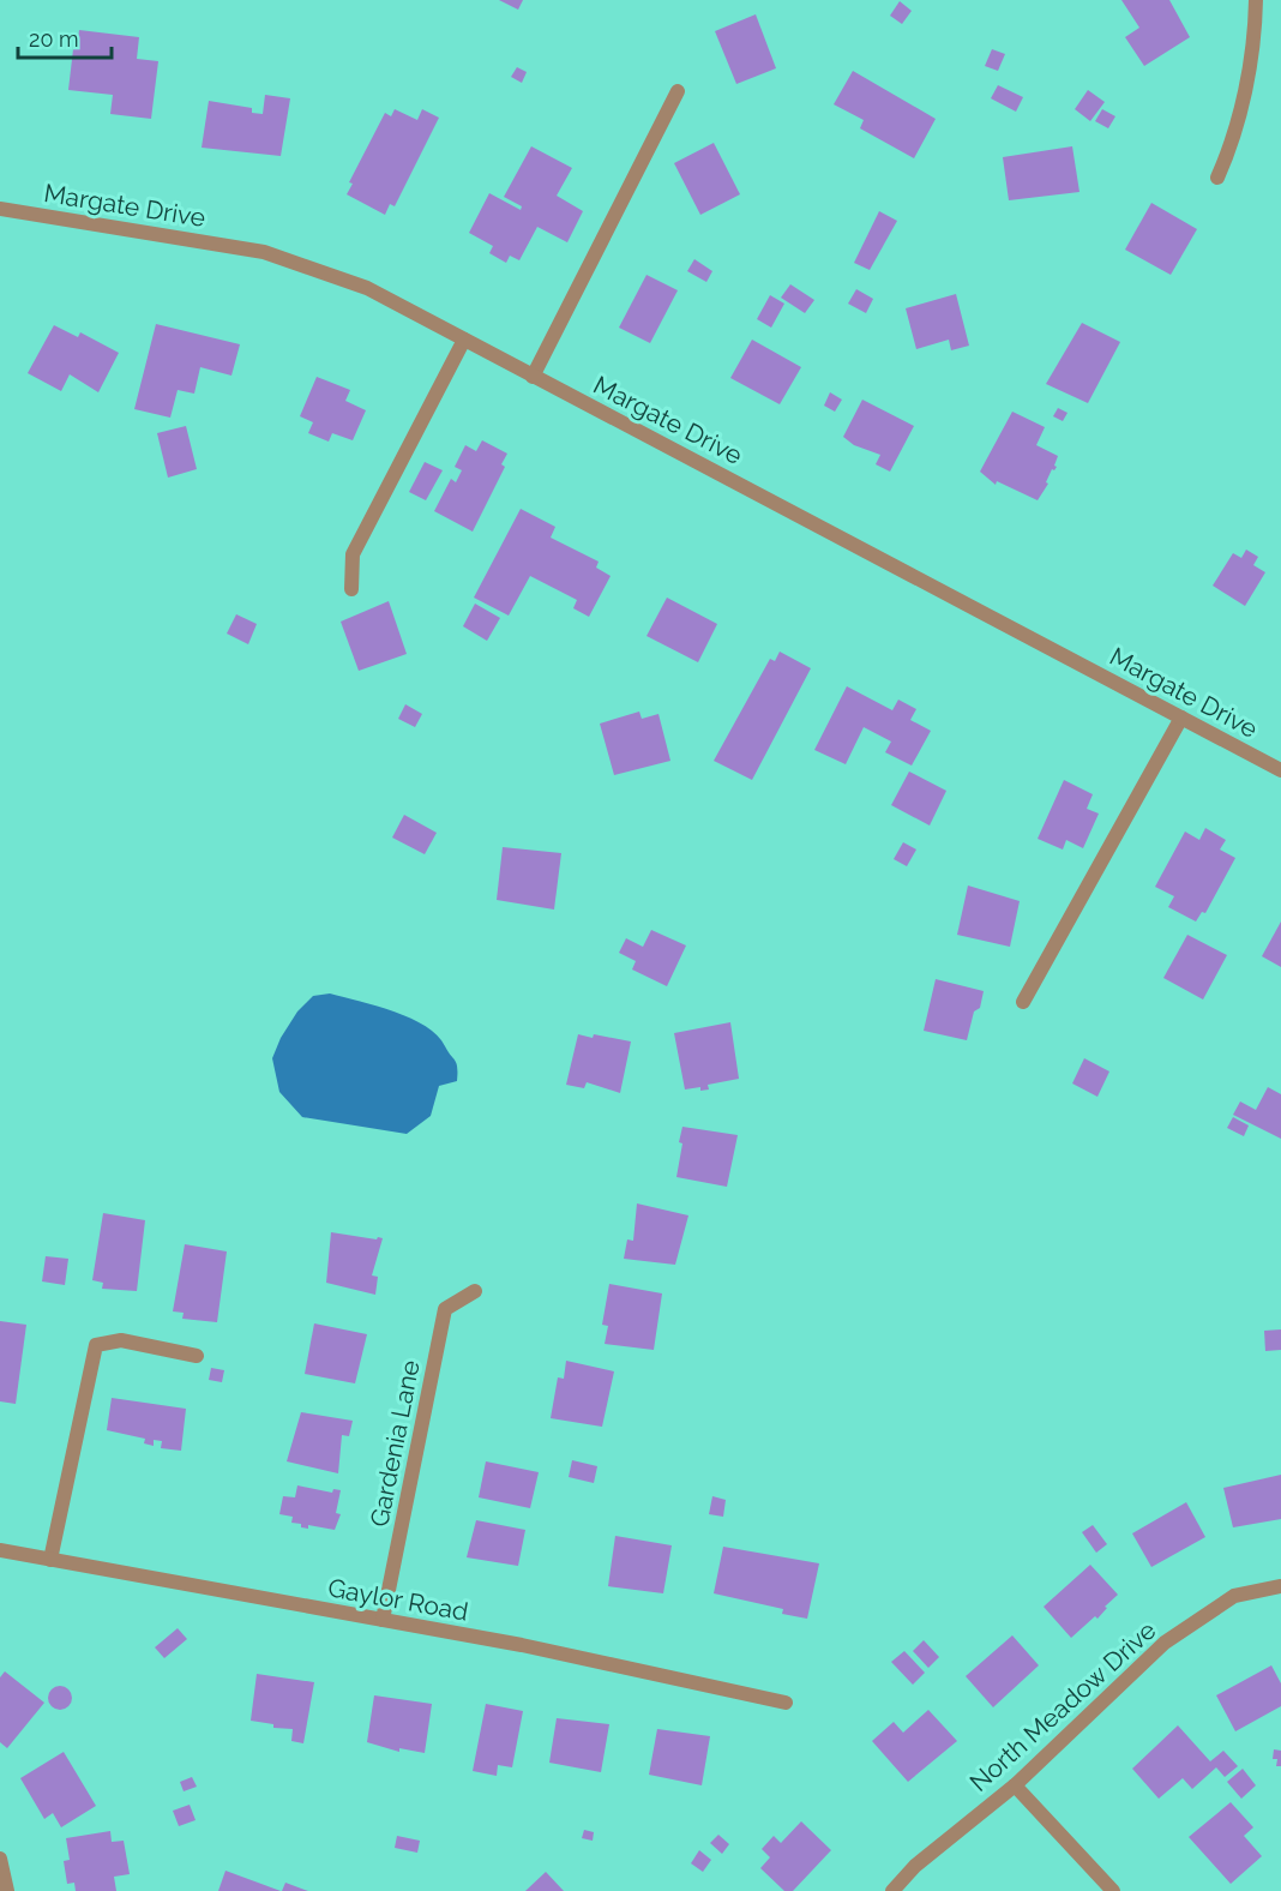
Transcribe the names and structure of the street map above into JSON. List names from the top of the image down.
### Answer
{
  "streets": {
    "street": [
      "Margate Drive",
      "Gardenia Lane",
      "Gaylor Road",
      "North Meadow Drive"
    ]
  },
  "crossings": [
    ["Gardenia Lane", "Gaylor Road"]
  ],
  "scale_bar": "20 m"
}
